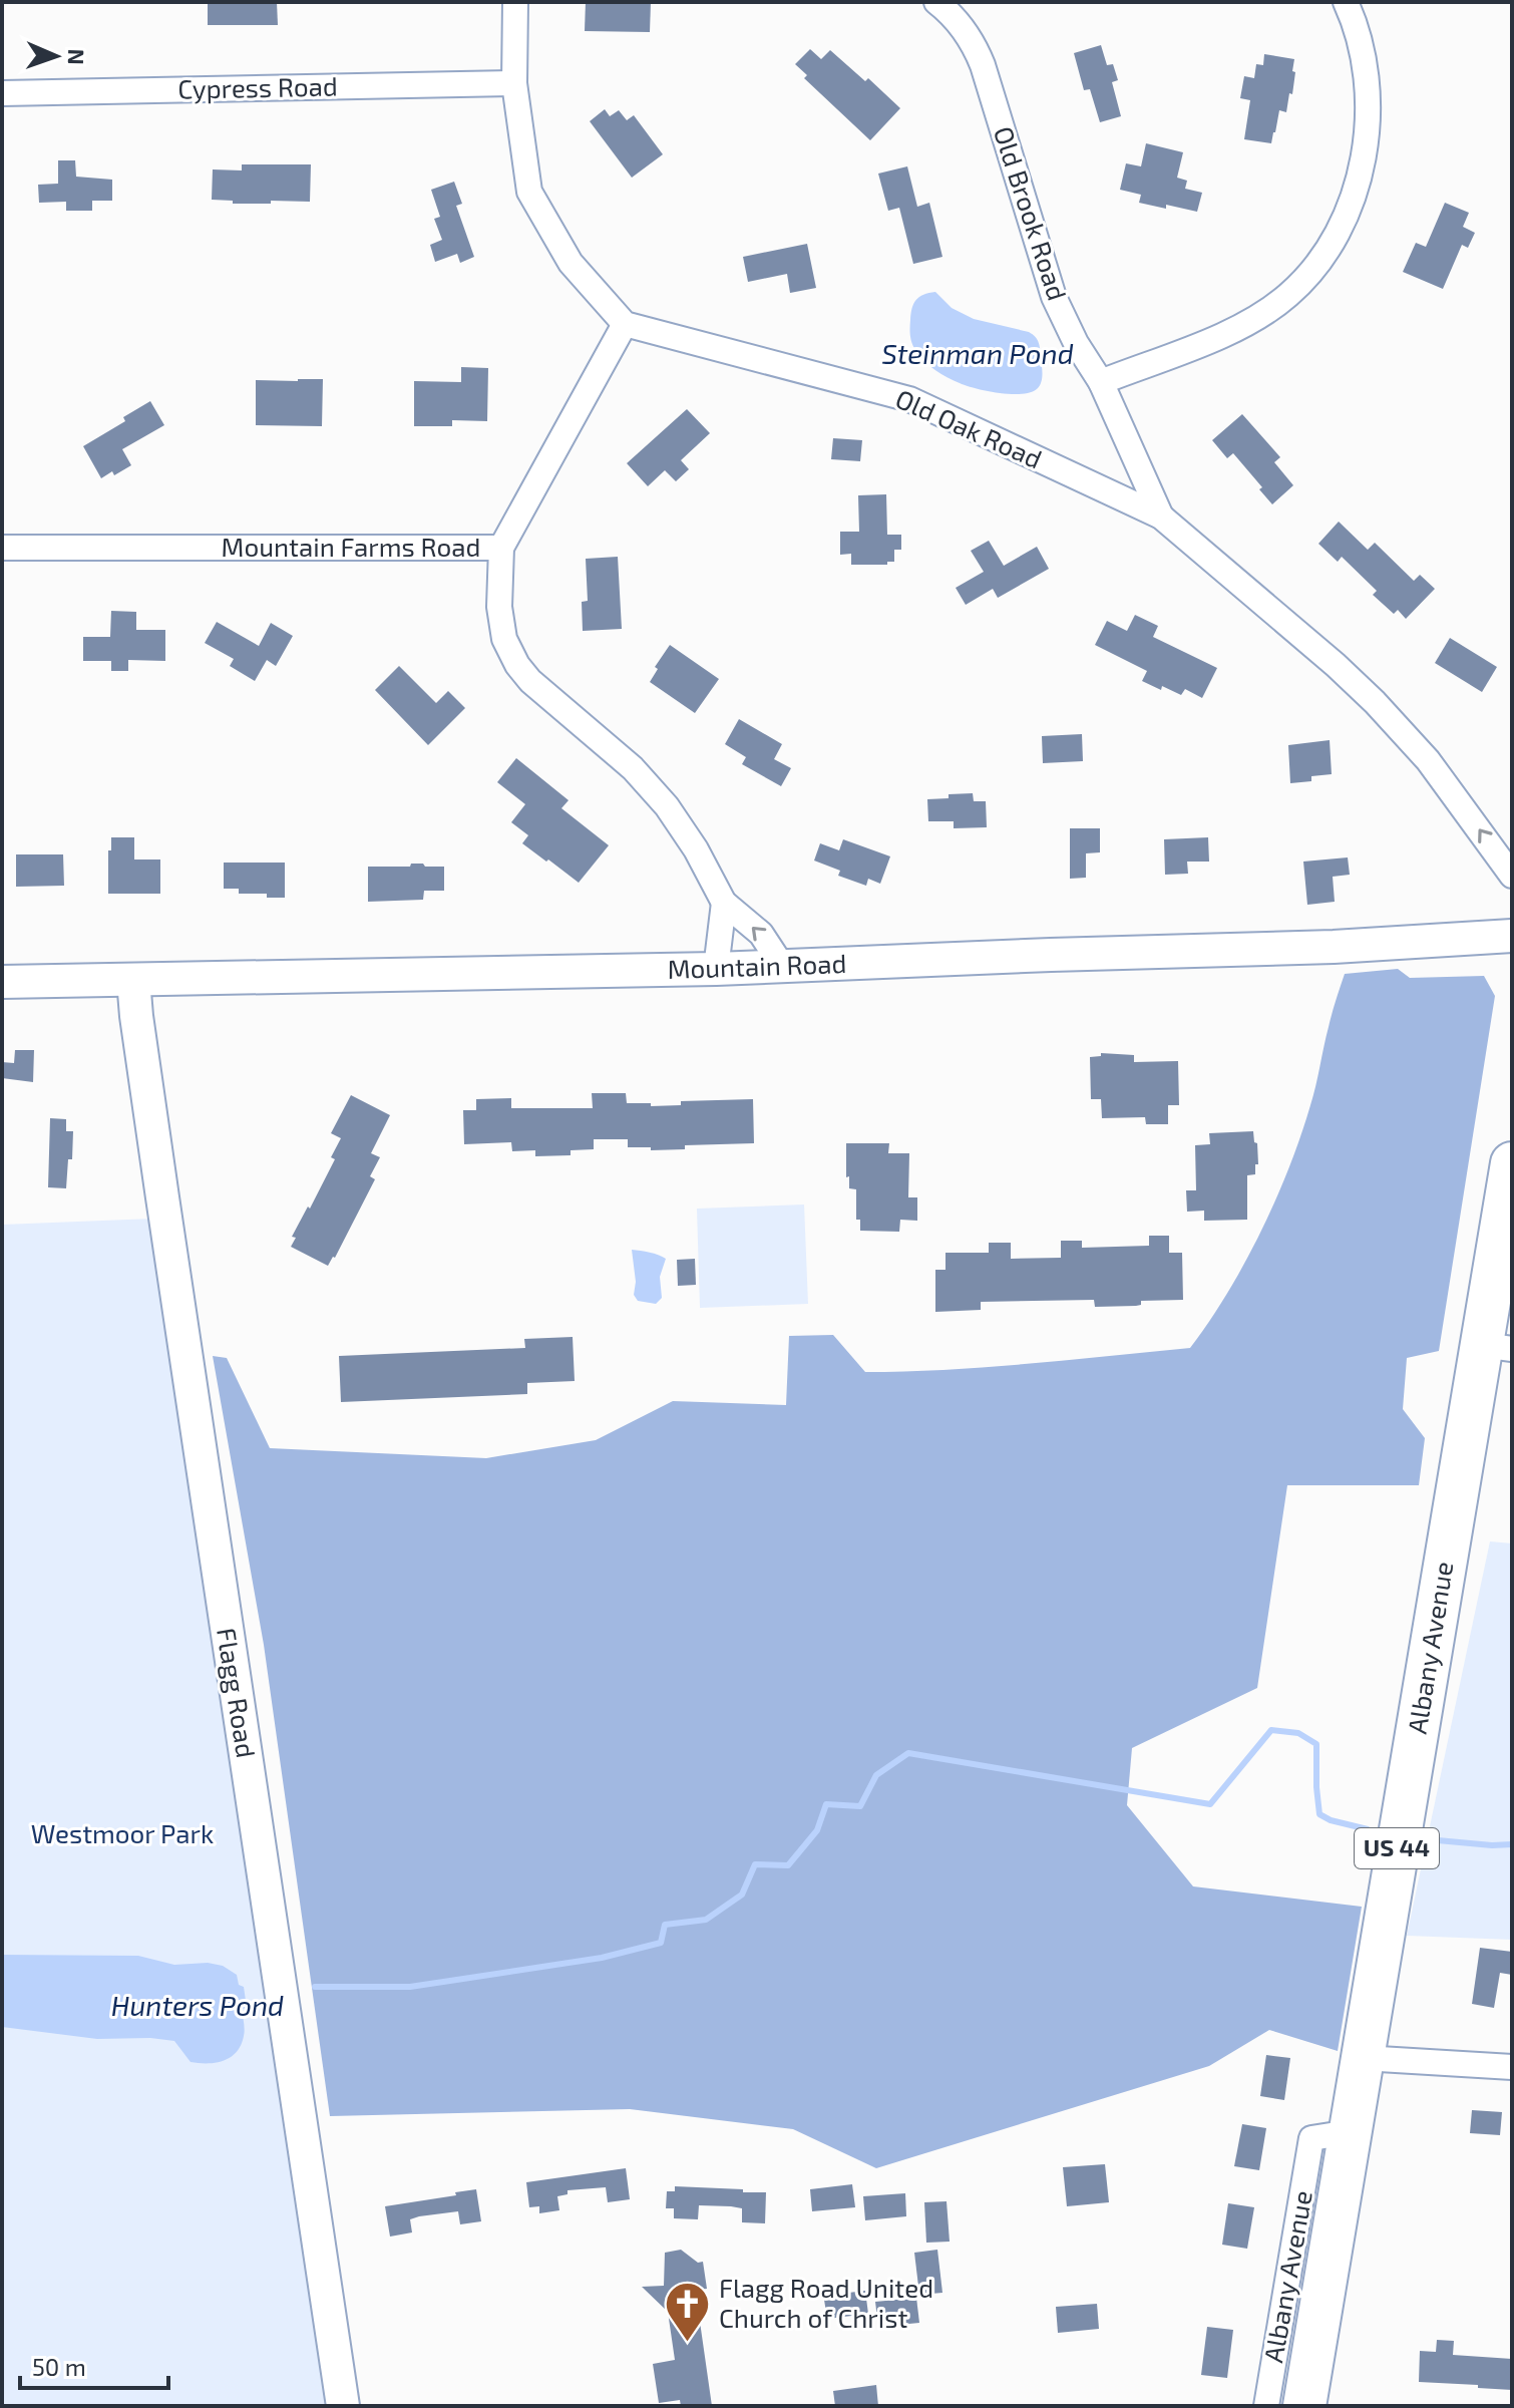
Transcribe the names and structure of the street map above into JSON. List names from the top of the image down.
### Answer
{
  "streets": {
    "highway": ["Albany Avenue", "US 44"],
    "main road": ["Mountain Road", "Flagg Road"],
    "street": [
      "Cypress Road",
      "Old Brook Road",
      "Old Oak Road",
      "Mountain Farms Road"
    ]
  },
  "crossings": [
    ["Old Brook Road", "Old Oak Road"],
    ["Mountain Farms Road", "Mountain Road"],
    ["Mountain Road", "Flagg Road"]
  ],
  "one_way": ["Old Oak Road"],
  "water": ["Steinman Pond", "Hunters Pond"],
  "parks": ["Westmoor Park"],
  "places": {
    "church": ["Flagg Road United Church of Christ"]
  },
  "scale_bar": "50 m",
  "north": "right"
}
